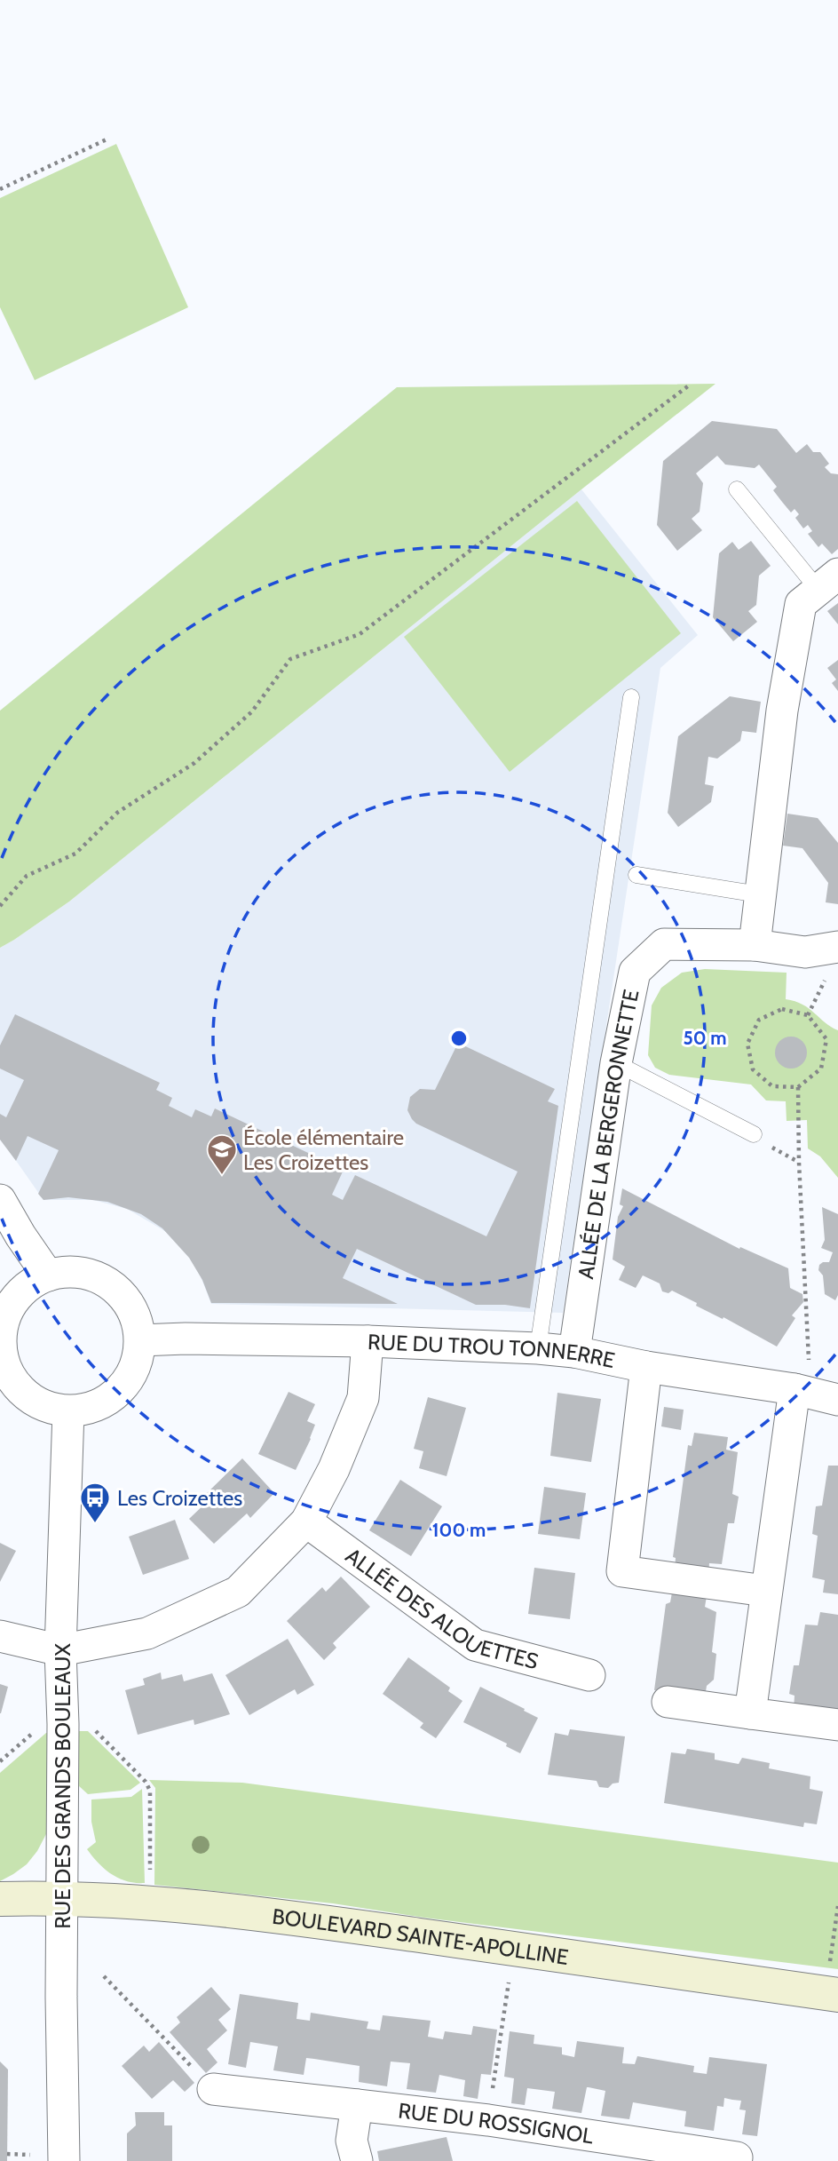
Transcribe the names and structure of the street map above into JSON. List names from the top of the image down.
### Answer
{
  "streets": {
    "street": [
      "ALLÉE DE LA BERGERONNETTE",
      "RUE DU TROU TONNERRE",
      "ALLÉE DES ALOUETTES",
      "RUE DES GRANDS BOULEAUX",
      "BOULEVARD SAINTE-APOLLINE",
      "RUE DU ROSSIGNOL"
    ]
  },
  "crossings": [
    ["ALLÉE DE LA BERGERONNETTE", "RUE DU TROU TONNERRE"],
    ["RUE DU TROU TONNERRE", "RUE DES GRANDS BOULEAUX"],
    ["RUE DES GRANDS BOULEAUX", "BOULEVARD SAINTE-APOLLINE"]
  ],
  "places": {
    "school or university": ["École élémentaire Les Croizettes"],
    "bus stop": ["Les Croizettes"]
  },
  "rings": ["50 m", "100 m"]
}
